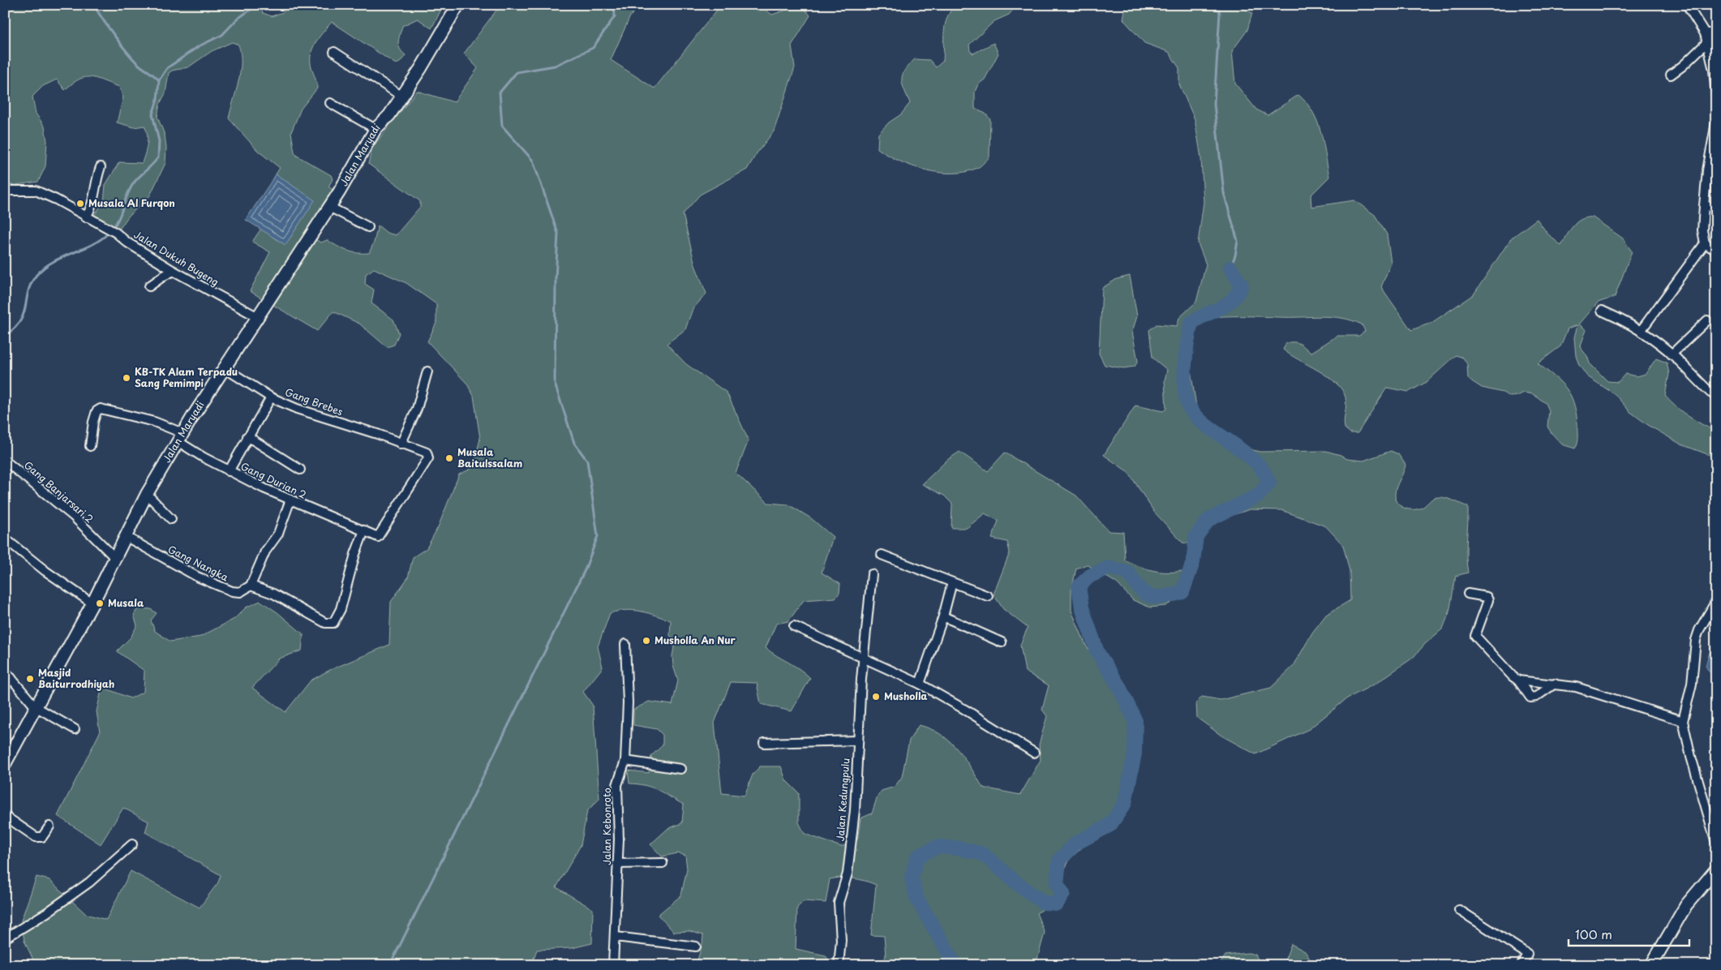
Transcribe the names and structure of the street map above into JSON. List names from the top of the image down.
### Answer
{
  "streets": {
    "street": [
      "Jalan Maryadi",
      "Jalan Dukuh Bugeng",
      "Gang Brebes",
      "Gang Durian 2",
      "Gang Banjarsari 2",
      "Gang Nangka",
      "Jalan Kedungpulu",
      "Jalan Kebonroto"
    ]
  },
  "crossings": [
    ["Jalan Maryadi", "Jalan Dukuh Bugeng"],
    ["Jalan Maryadi", "Gang Brebes"],
    ["Jalan Maryadi", "Gang Durian 2"],
    ["Jalan Maryadi", "Gang Banjarsari 2"],
    ["Jalan Maryadi", "Gang Nangka"],
    ["Gang Brebes", "Gang Durian 2"]
  ],
  "places": [
    "Musala Al Furqon",
    "KB-TK Alam Terpadu Sang Pemimpi",
    "Musala Baitulssalam",
    "Musala",
    "Musholla An Nur",
    "Masjid Baiturrodhiyah",
    "Musholla"
  ],
  "scale_bar": "100 m"
}
